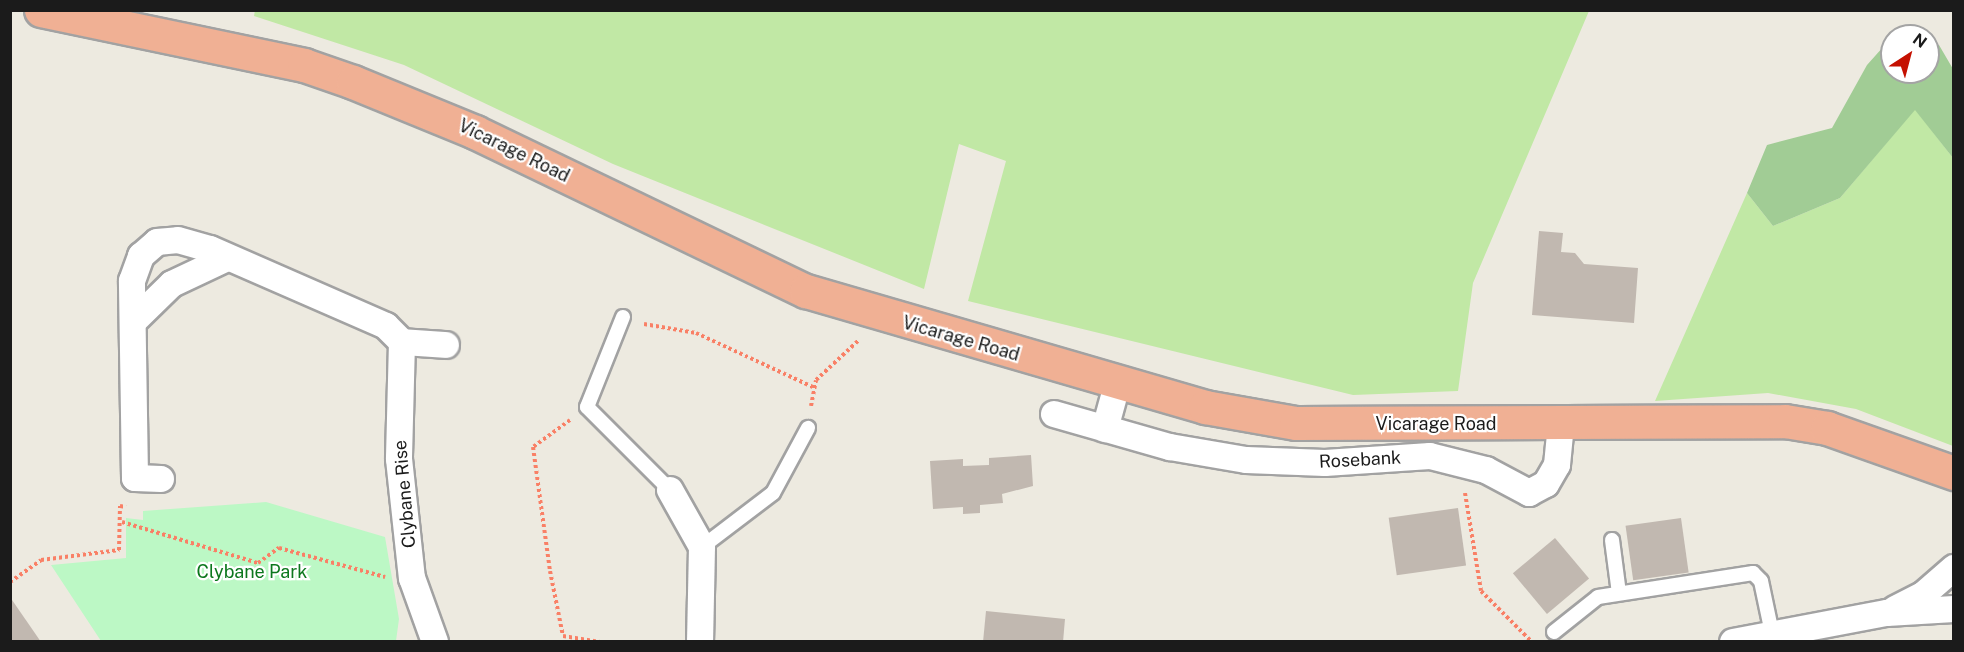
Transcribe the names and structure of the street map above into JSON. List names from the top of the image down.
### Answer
{
  "streets": {
    "highway": ["Vicarage Road"],
    "street": ["Rosebank", "Clybane Rise"]
  },
  "crossings": [
    ["Vicarage Road", "Rosebank"]
  ],
  "parks": ["Clybane Park"],
  "north": "top right"
}
